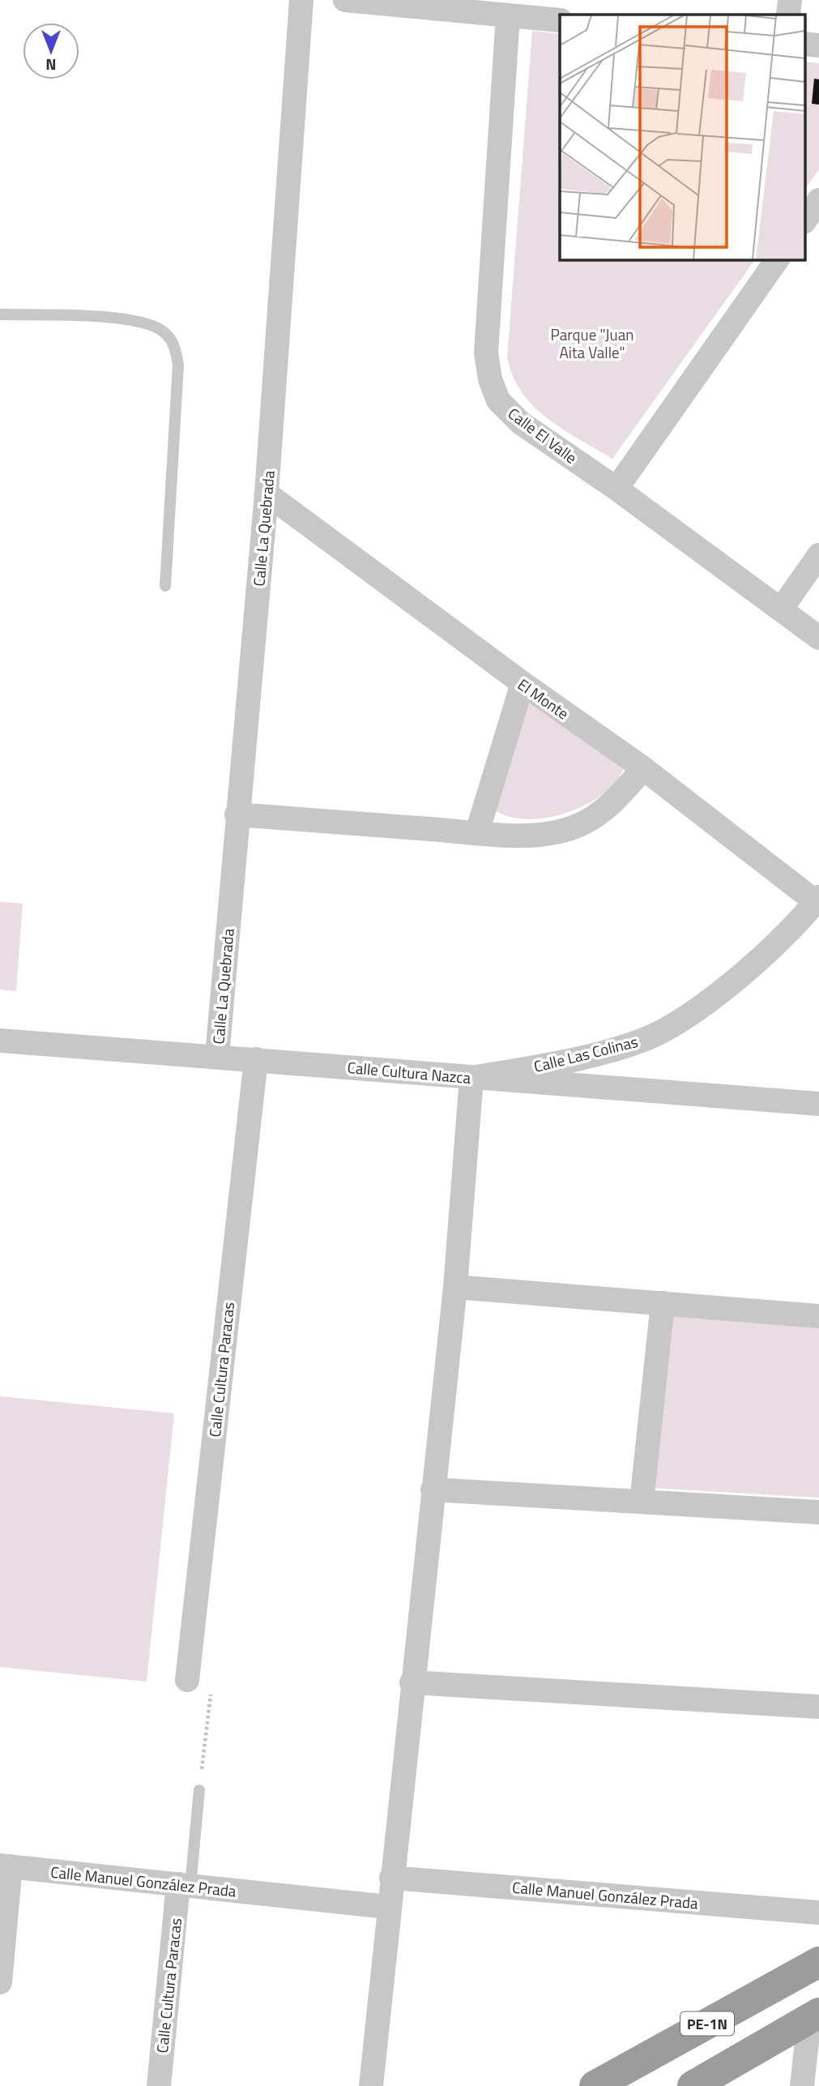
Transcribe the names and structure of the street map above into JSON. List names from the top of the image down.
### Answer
{
  "streets": {
    "highway": ["PE-1N"],
    "street": [
      "Calle El Valle",
      "Calle La Quebrada",
      "El Monte",
      "Calle Las Colinas",
      "Calle Cultura Nazca",
      "Calle Cultura Paracas",
      "Calle Manuel González Prada"
    ]
  },
  "crossings": [
    ["Calle La Quebrada", "El Monte"],
    ["Calle La Quebrada", "Calle Cultura Nazca"],
    ["El Monte", "Calle Las Colinas"],
    ["Calle Las Colinas", "Calle Cultura Nazca"],
    ["Calle Cultura Nazca", "Calle Cultura Paracas"],
    ["Calle Cultura Paracas", "Calle Manuel González Prada"]
  ],
  "parks": ["Parque \"Juan Aita Valle\""],
  "north": "bottom"
}
